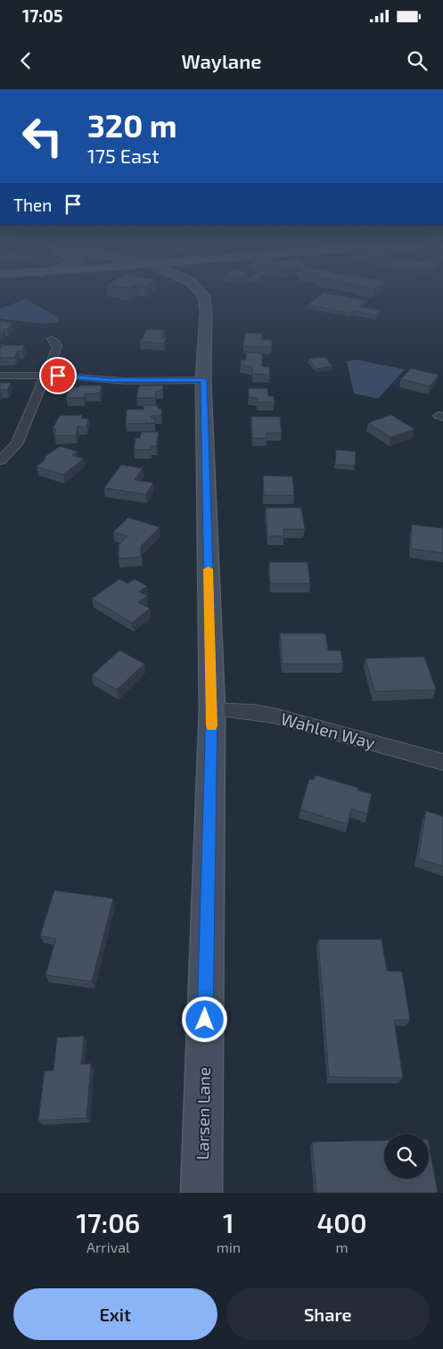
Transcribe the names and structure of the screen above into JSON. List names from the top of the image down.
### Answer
{
  "streets": {
    "main road": ["Larsen Lane"],
    "street": ["Wahlen Way"]
  },
  "crossings": [
    ["Wahlen Way", "Larsen Lane"]
  ],
  "page": {
    "status": "17:05",
    "header": "Waylane",
    "turn": ["320 m", "175 East"],
    "then": "Then",
    "eta": [
      "17:06",
      "Arrival",
      "1",
      "min",
      "400",
      "m"
    ],
    "buttons": ["Exit", "Share"]
  }
}
